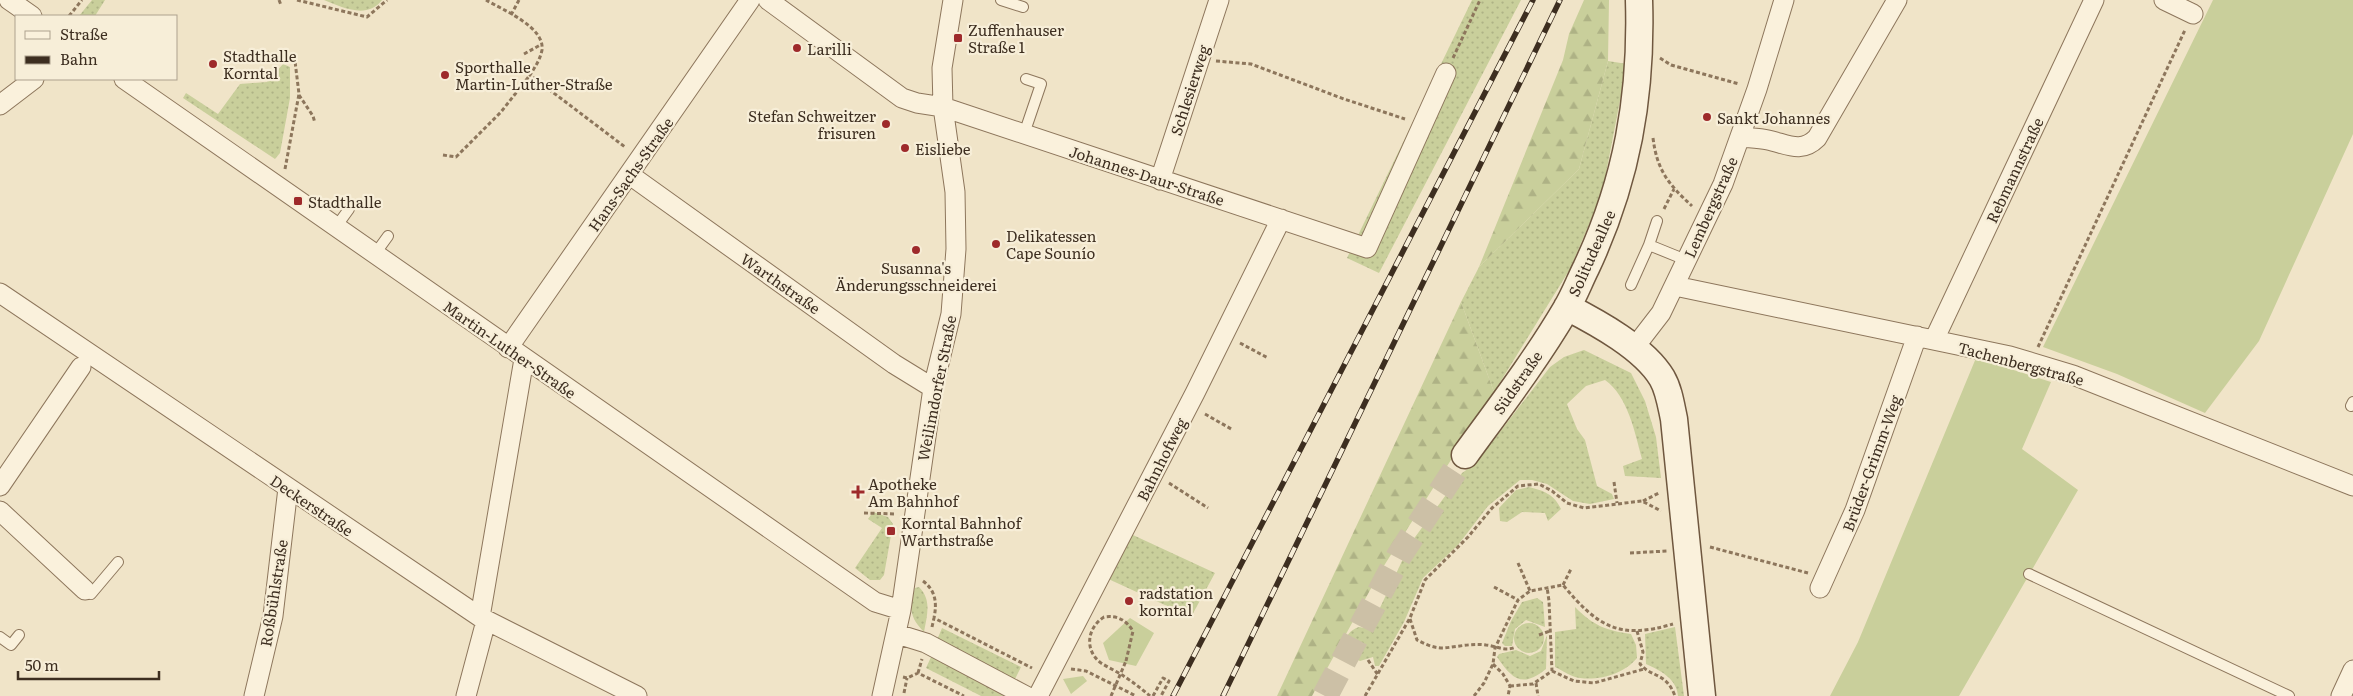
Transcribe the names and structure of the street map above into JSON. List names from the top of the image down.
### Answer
{
  "streets": {
    "main road": ["Solitudeallee", "Südstraße"],
    "street": [
      "Schlesierweg",
      "Rebmannstraße",
      "Hans-Sachs-Straße",
      "Johannes-Daur-Straße",
      "Lembergstraße",
      "Warthstraße",
      "Martin-Luther-Straße",
      "Tachenbergstraße",
      "Weilimdorfer Straße",
      "Bahnhofweg",
      "Brüder-Grimm-Weg",
      "Deckerstraße",
      "Roßbühlstraße"
    ]
  },
  "crossings": [
    ["Schlesierweg", "Johannes-Daur-Straße"],
    ["Rebmannstraße", "Tachenbergstraße"],
    ["Rebmannstraße", "Brüder-Grimm-Weg"],
    ["Hans-Sachs-Straße", "Warthstraße"],
    ["Hans-Sachs-Straße", "Martin-Luther-Straße"],
    ["Johannes-Daur-Straße", "Weilimdorfer Straße"],
    ["Johannes-Daur-Straße", "Bahnhofweg"],
    ["Lembergstraße", "Solitudeallee"],
    ["Lembergstraße", "Tachenbergstraße"],
    ["Solitudeallee", "Südstraße"],
    ["Warthstraße", "Weilimdorfer Straße"],
    ["Martin-Luther-Straße", "Weilimdorfer Straße"],
    ["Tachenbergstraße", "Brüder-Grimm-Weg"],
    ["Deckerstraße", "Roßbühlstraße"]
  ],
  "places": {
    "transit": ["Zuffenhauser Straße 1", "Stadthalle", "Korntal Bahnhof Warthstraße"],
    "other": [
      "Larilli",
      "Stadthalle Korntal",
      "Sporthalle Martin-Luther-Straße",
      "Sankt Johannes",
      "Stefan Schweitzer frisuren",
      "Eisliebe",
      "Delikatessen Cape Sounío",
      "Susanna's Änderungsschneiderei",
      "radstation korntal"
    ],
    "health": ["Apotheke Am Bahnhof"]
  },
  "legend": ["Straße", "Bahn"],
  "scale_bar": "50 m"
}
